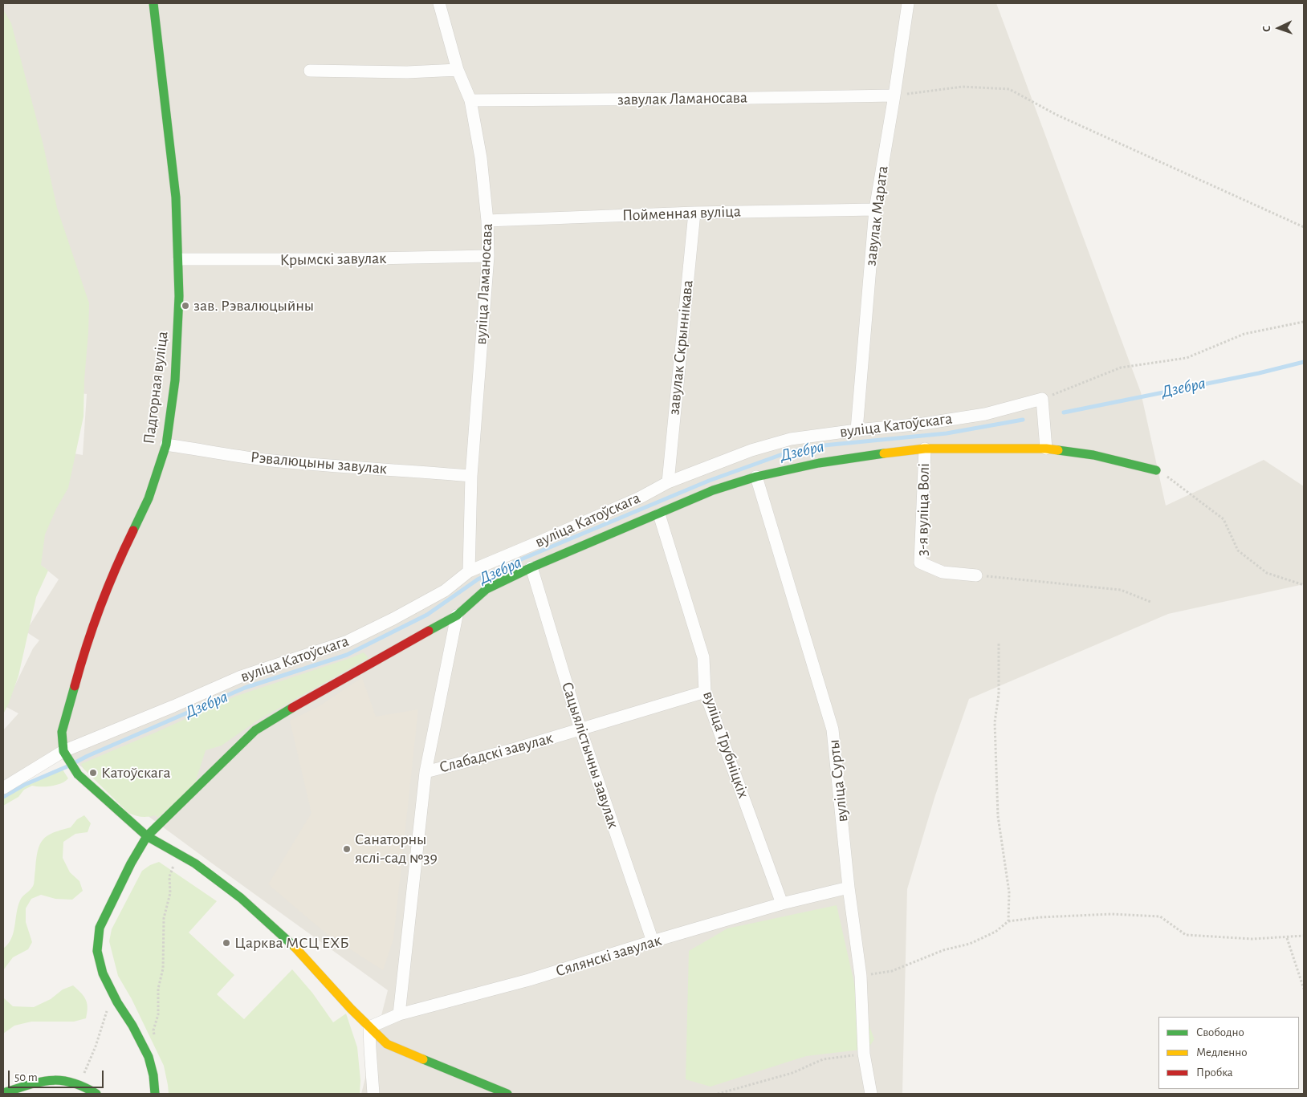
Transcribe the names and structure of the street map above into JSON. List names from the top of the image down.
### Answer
{
  "streets": {
    "street": [
      "завулак Ламаносава",
      "Пойменная вуліца",
      "завулак Марата",
      "Крымскі завулак",
      "вуліца Ламаносава",
      "завулак Скрыннікава",
      "Падгорная вуліца",
      "вуліца Катоўскага",
      "Рэвалюцыны завулак",
      "3-я вуліца Волі",
      "вуліца Трубніцкіх",
      "Слабадскі завулак",
      "Сацыялістычны завулак",
      "вуліца Сурты",
      "Сялянскі завулак"
    ]
  },
  "crossings": [
    ["завулак Ламаносава", "завулак Марата"],
    ["завулак Ламаносава", "вуліца Ламаносава"],
    ["Пойменная вуліца", "завулак Марата"],
    ["Пойменная вуліца", "вуліца Ламаносава"],
    ["Пойменная вуліца", "завулак Скрыннікава"],
    ["завулак Марата", "вуліца Катоўскага"],
    ["Крымскі завулак", "вуліца Ламаносава"],
    ["Крымскі завулак", "Падгорная вуліца"],
    ["вуліца Ламаносава", "вуліца Катоўскага"],
    ["вуліца Ламаносава", "Рэвалюцыны завулак"],
    ["завулак Скрыннікава", "вуліца Катоўскага"],
    ["Падгорная вуліца", "вуліца Катоўскага"],
    ["Падгорная вуліца", "Рэвалюцыны завулак"],
    ["вуліца Катоўскага", "3-я вуліца Волі"],
    ["вуліца Катоўскага", "вуліца Трубніцкіх"],
    ["вуліца Катоўскага", "Слабадскі завулак"],
    ["вуліца Катоўскага", "Сацыялістычны завулак"],
    ["вуліца Катоўскага", "вуліца Сурты"],
    ["вуліца Трубніцкіх", "Слабадскі завулак"],
    ["вуліца Трубніцкіх", "Сялянскі завулак"],
    ["Слабадскі завулак", "Сацыялістычны завулак"],
    ["Слабадскі завулак", "Сялянскі завулак"],
    ["Сацыялістычны завулак", "Сялянскі завулак"],
    ["вуліца Сурты", "Сялянскі завулак"]
  ],
  "water": ["Дзебра"],
  "places": [
    "зав. Рэвалюцыйны",
    "Катоўскага",
    "Санаторны яслі-сад №39",
    "Царква МСЦ ЕХБ"
  ],
  "legend": ["Свободно", "Медленно", "Пробка"],
  "scale_bar": "50 m",
  "north": "left"
}
